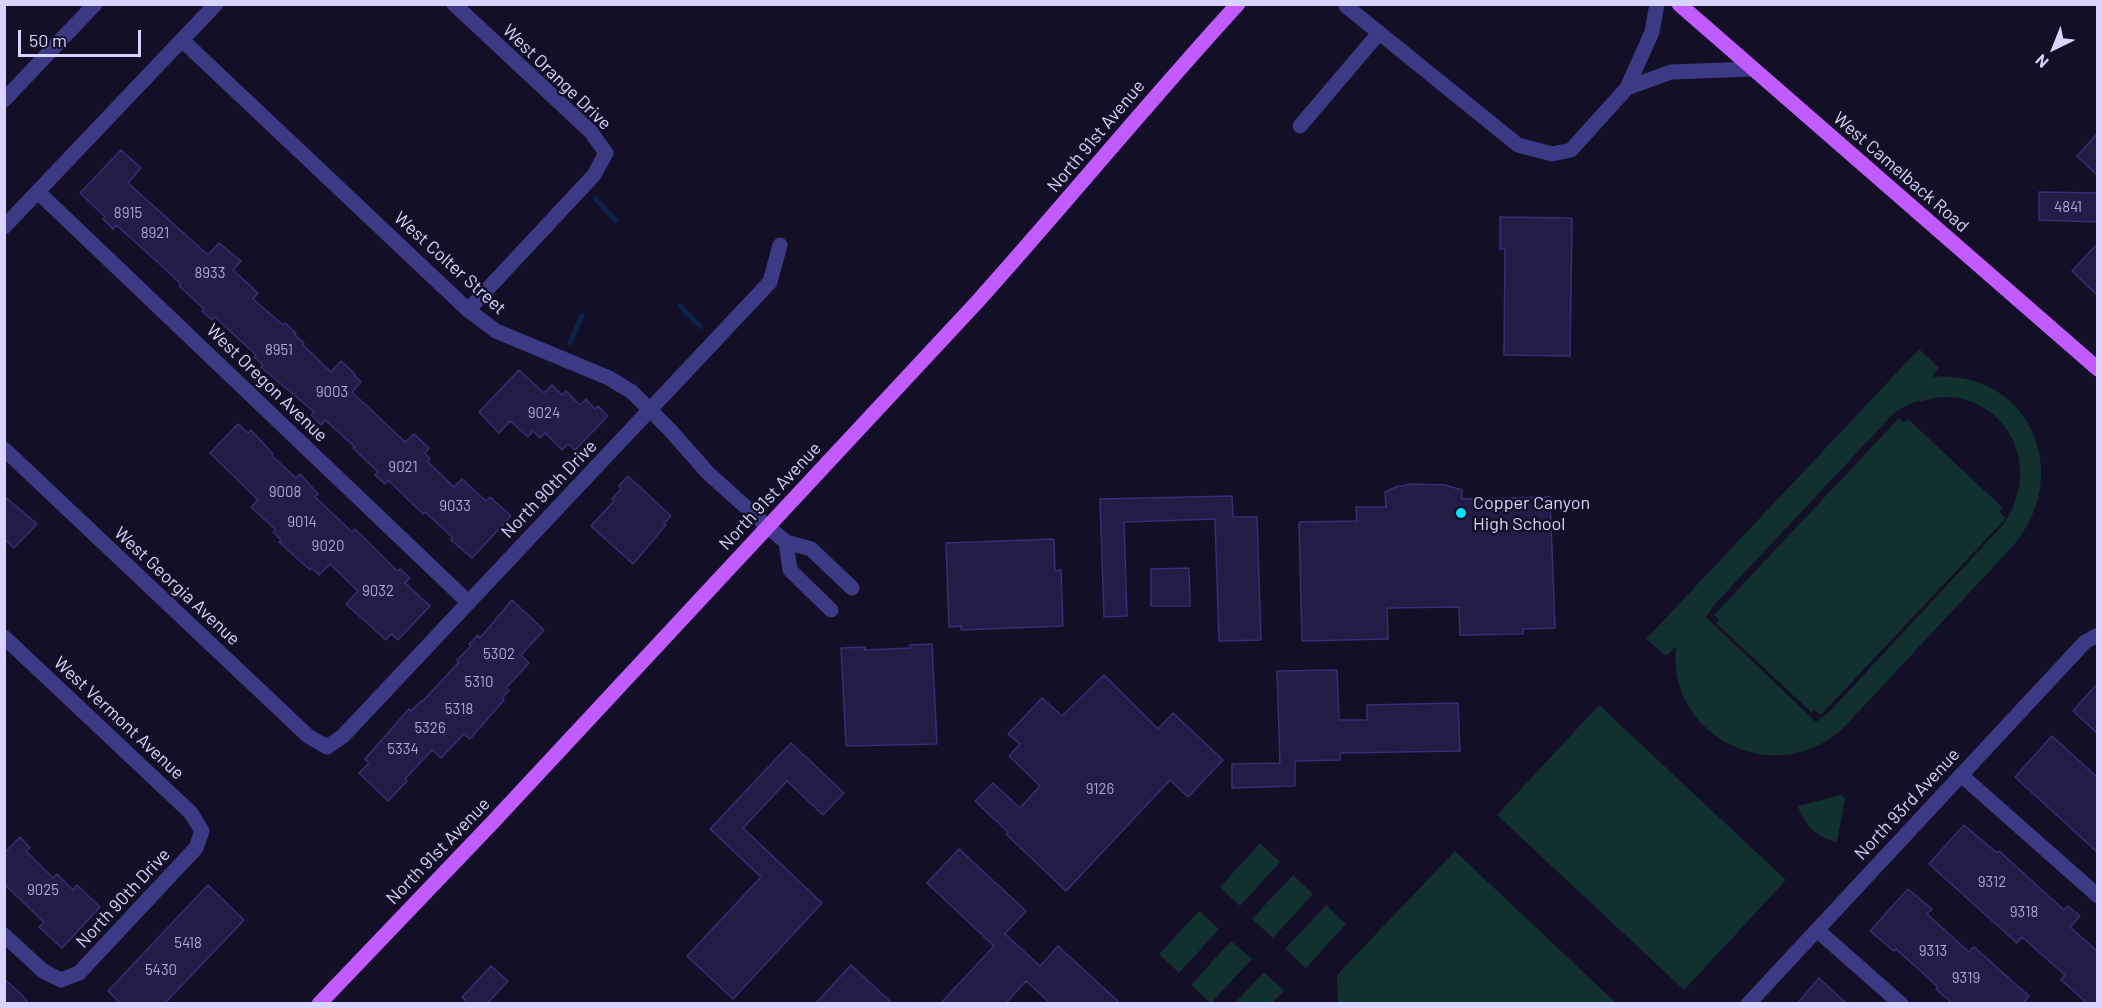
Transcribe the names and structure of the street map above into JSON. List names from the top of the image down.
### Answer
{
  "streets": {
    "main road": ["North 91st Avenue", "West Camelback Road"],
    "street": [
      "West Orange Drive",
      "West Colter Street",
      "West Oregon Avenue",
      "North 90th Drive",
      "West Georgia Avenue",
      "West Vermont Avenue",
      "North 93rd Avenue"
    ]
  },
  "crossings": [
    ["West Orange Drive", "West Colter Street"],
    ["North 91st Avenue", "West Colter Street"],
    ["West Colter Street", "North 90th Drive"],
    ["West Oregon Avenue", "North 90th Drive"],
    ["North 90th Drive", "West Georgia Avenue"],
    ["North 90th Drive", "West Vermont Avenue"]
  ],
  "places": ["Copper Canyon High School"],
  "house_numbers": [
    "4841",
    "8915",
    "8921",
    "8933",
    "8951",
    "9003",
    "9024",
    "9021",
    "9008",
    "9033",
    "9014",
    "9020",
    "9032",
    "5302",
    "5310",
    "5318",
    "5326",
    "5334",
    "9126",
    "9312",
    "9025",
    "9318",
    "5418",
    "9313",
    "5430",
    "9319"
  ],
  "scale_bar": "50 m",
  "north": "bottom left"
}
